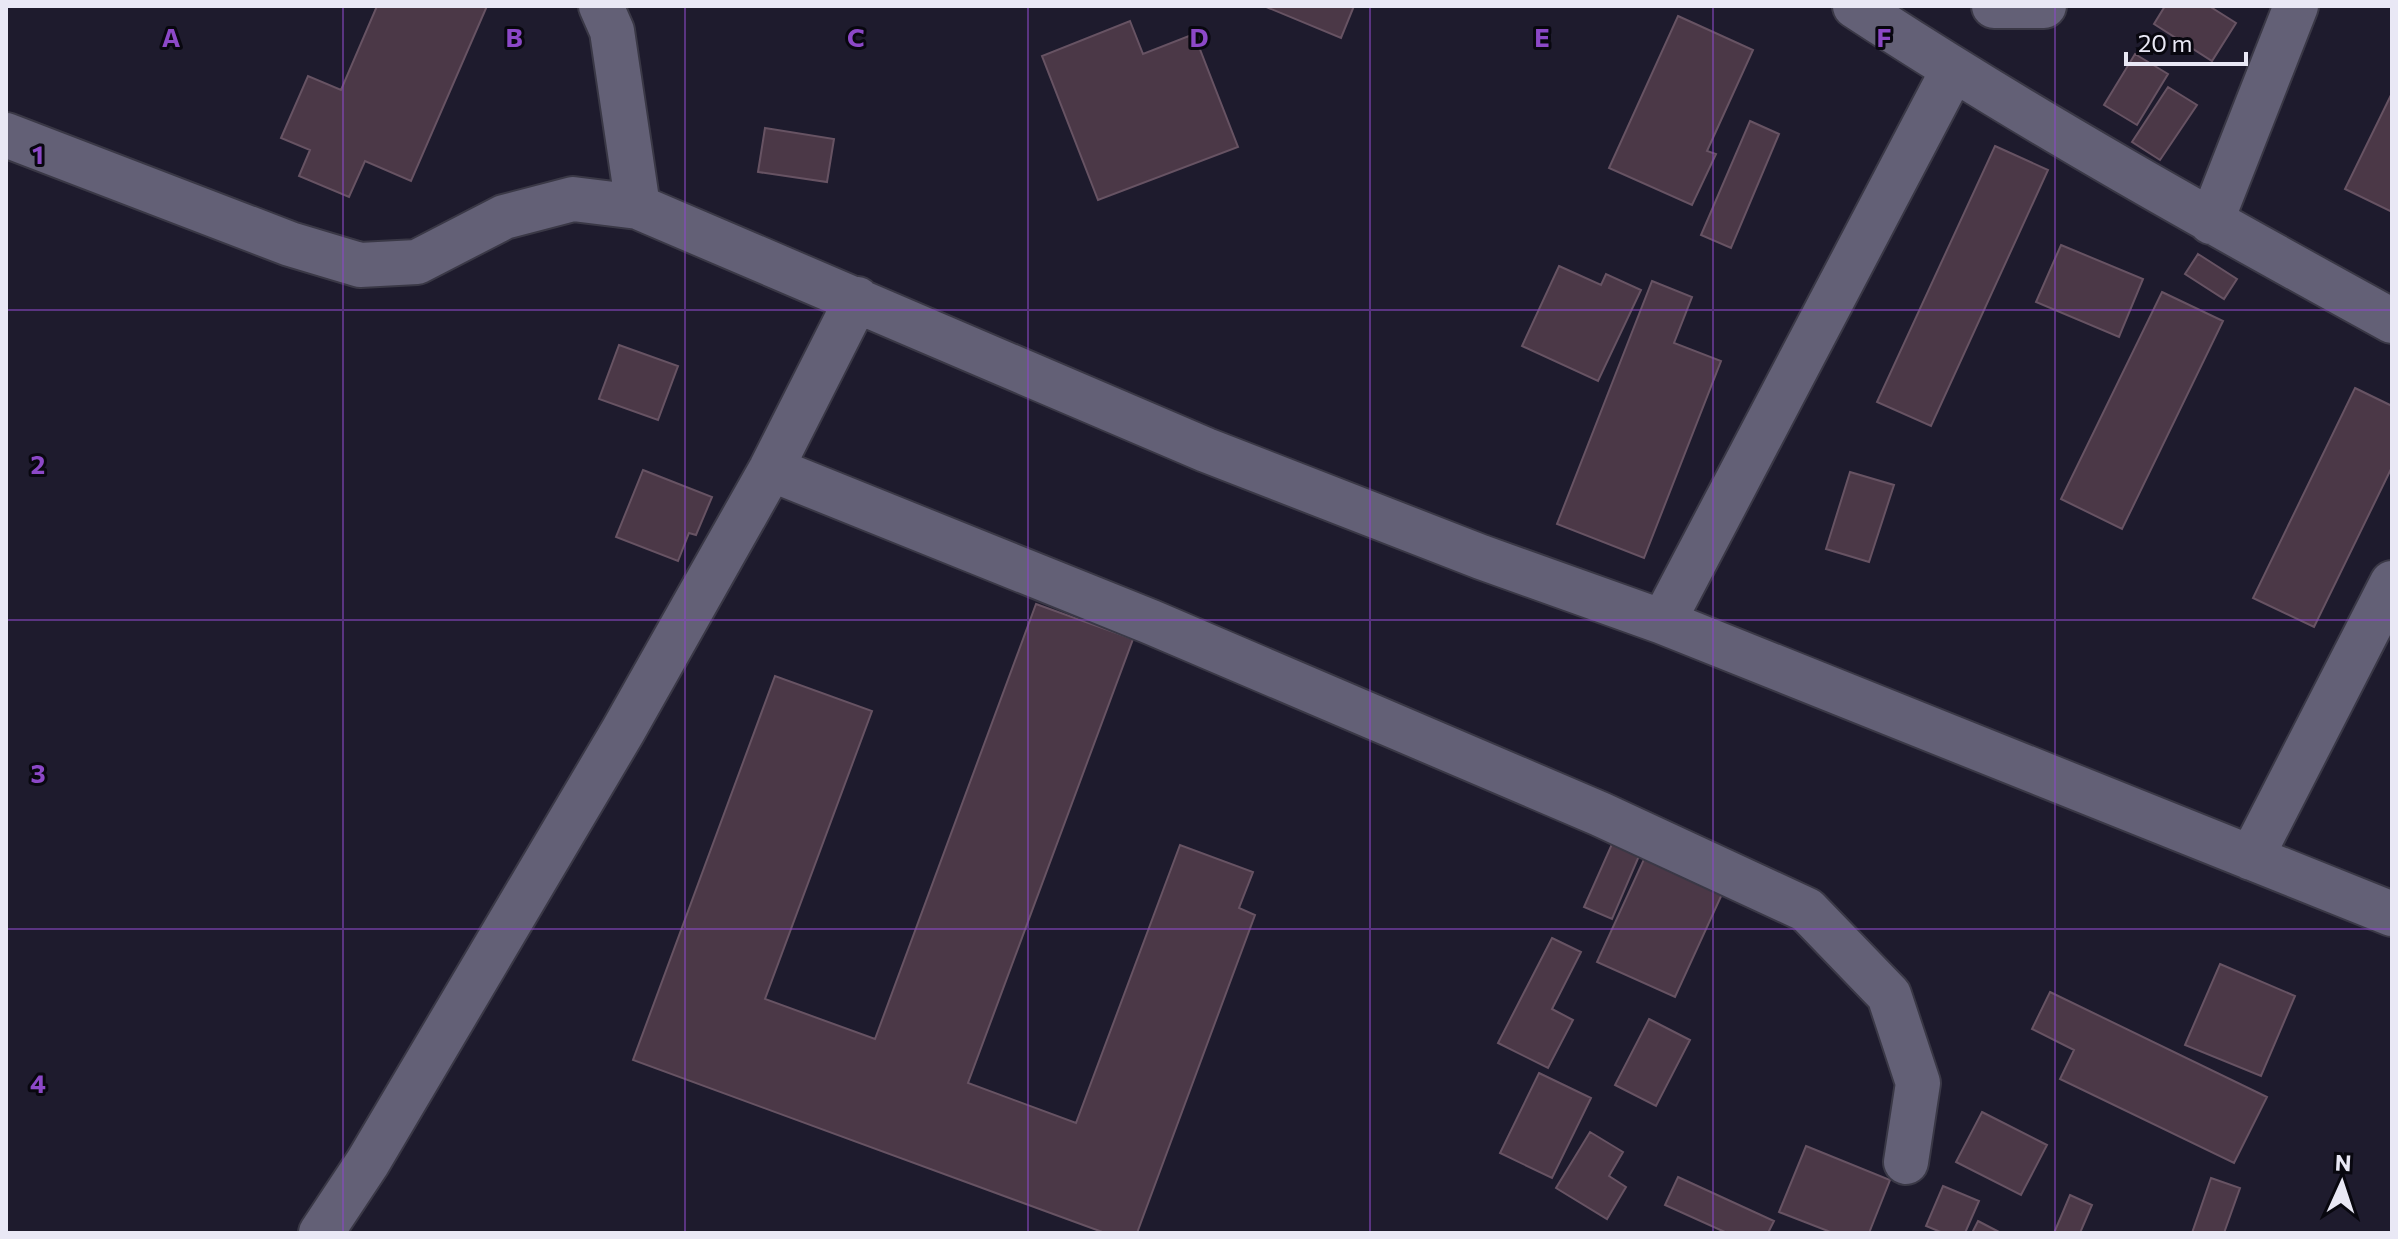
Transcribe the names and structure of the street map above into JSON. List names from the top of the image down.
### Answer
{
  "scale_bar": "20 m",
  "north": "top",
  "grid": {
    "columns": [
      "A",
      "B",
      "C",
      "D",
      "E",
      "F"
    ],
    "rows": [
      "1",
      "2",
      "3",
      "4"
    ]
  }
}
